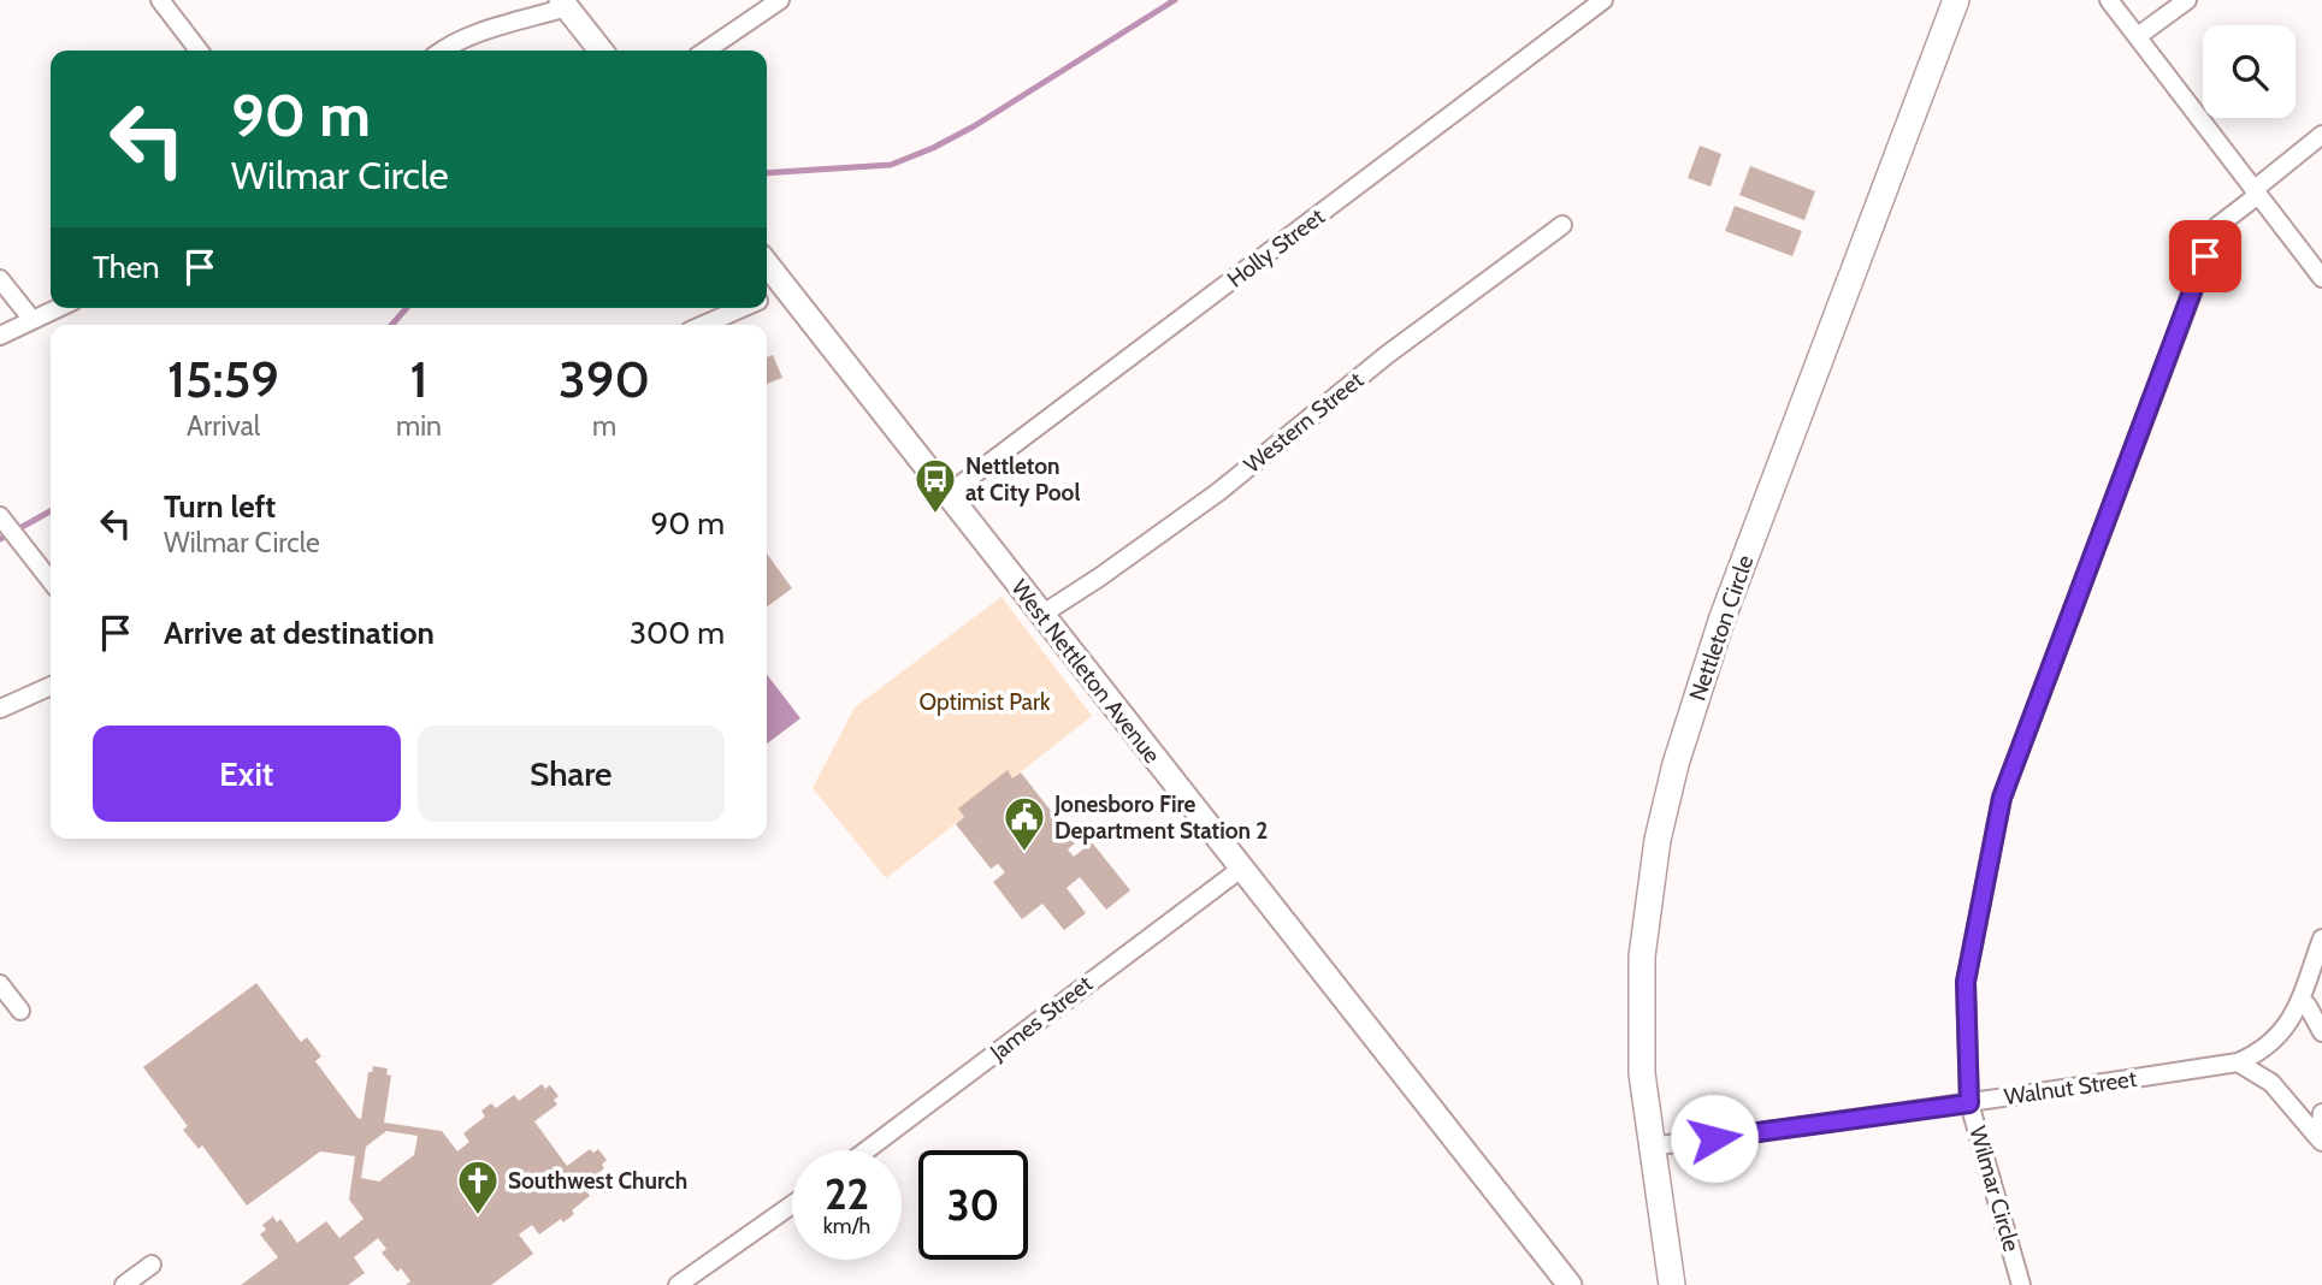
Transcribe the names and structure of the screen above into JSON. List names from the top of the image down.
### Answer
{
  "streets": {
    "main road": ["Nettleton Circle"],
    "street": [
      "Holly Street",
      "Western Street",
      "West Nettleton Avenue",
      "James Street",
      "Walnut Street",
      "Wilmar Circle"
    ]
  },
  "crossings": [
    ["Holly Street", "West Nettleton Avenue"],
    ["Western Street", "West Nettleton Avenue"],
    ["Nettleton Circle", "Walnut Street"],
    ["West Nettleton Avenue", "James Street"],
    ["Walnut Street", "Wilmar Circle"]
  ],
  "parks": ["Optimist Park"],
  "places": {
    "bus stop": ["Nettleton at City Pool"],
    "public building": ["Jonesboro Fire Department Station 2"],
    "church": ["Southwest Church"]
  },
  "page": {
    "turn": ["90 m", "Wilmar Circle"],
    "then": "Then",
    "eta": [
      "15:59",
      "Arrival",
      "1",
      "min",
      "390",
      "m"
    ],
    "list": [
      {
        "name": "Turn left",
        "note": "Wilmar Circle",
        "value": "90 m"
      },
      {
        "name": "Arrive at destination",
        "value": "300 m"
      }
    ],
    "buttons": ["Exit", "Share"],
    "speed": "22 km/h",
    "limit": "30"
  }
}
